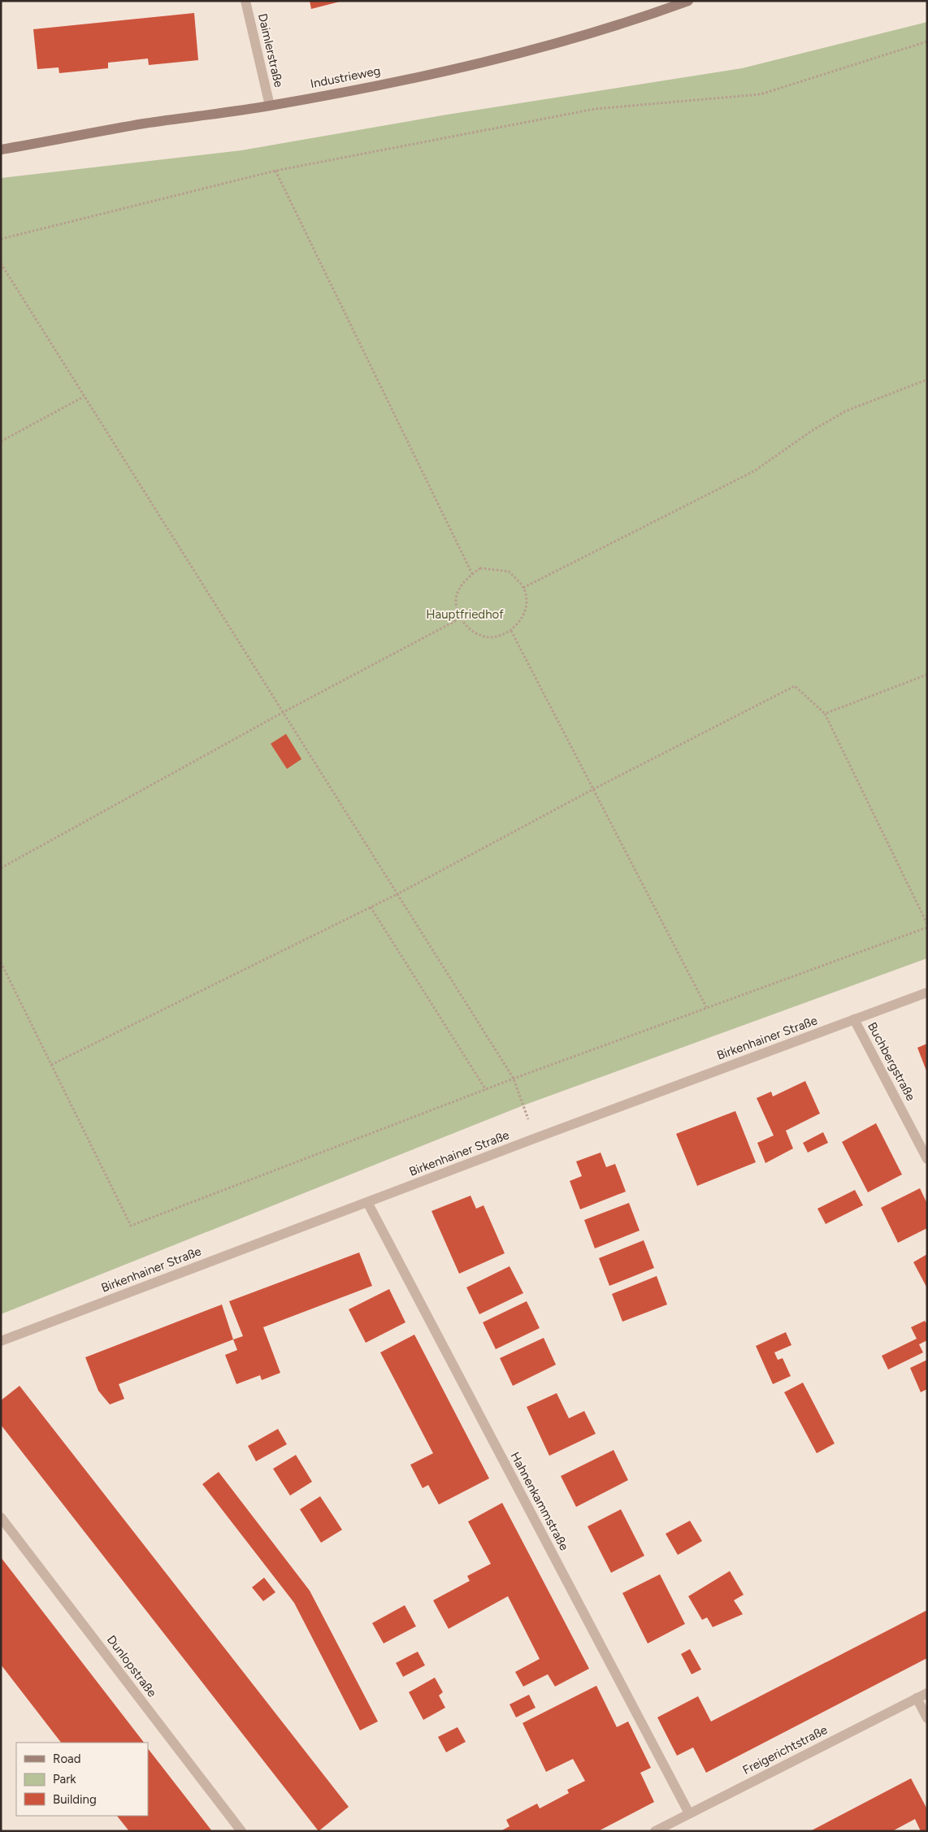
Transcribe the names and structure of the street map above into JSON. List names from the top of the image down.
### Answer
{
  "streets": {
    "street": [
      "Daimlerstraße",
      "Industrieweg",
      "Birkenhainer Straße",
      "Buchbergstraße",
      "Hahnenkammstraße",
      "Dunlopstraße",
      "Freigerichtstraße"
    ]
  },
  "crossings": [
    ["Daimlerstraße", "Industrieweg"],
    ["Birkenhainer Straße", "Buchbergstraße"],
    ["Birkenhainer Straße", "Hahnenkammstraße"],
    ["Hahnenkammstraße", "Freigerichtstraße"]
  ],
  "parks": ["Hauptfriedhof"],
  "legend": ["Road", "Park", "Building"]
}
